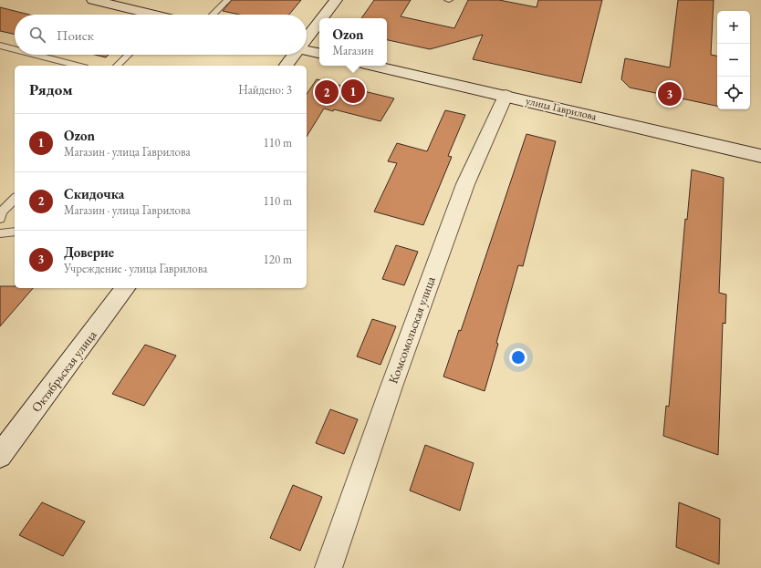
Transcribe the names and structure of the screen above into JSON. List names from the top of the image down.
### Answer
{
  "streets": {
    "street": ["улица Гаврилова", "Комсомольская улица", "Октябрьская улица"]
  },
  "crossings": [
    ["улица Гаврилова", "Комсомольская улица"]
  ],
  "page": {
    "map_buttons": ["+", "−"],
    "search": "Поиск",
    "popup": ["Ozon", "Магазин"],
    "heading": ["Рядом", "Найдено: 3"],
    "pins": ["1", "2", "3"],
    "list": [
      {
        "mark": "1",
        "name": "Ozon",
        "note": "Магазин · улица Гаврилова",
        "value": "110 m"
      },
      {
        "mark": "2",
        "name": "Скидочка",
        "note": "Магазин · улица Гаврилова",
        "value": "110 m"
      },
      {
        "mark": "3",
        "name": "Доверие",
        "note": "Учреждение · улица Гаврилова",
        "value": "120 m"
      }
    ]
  }
}
